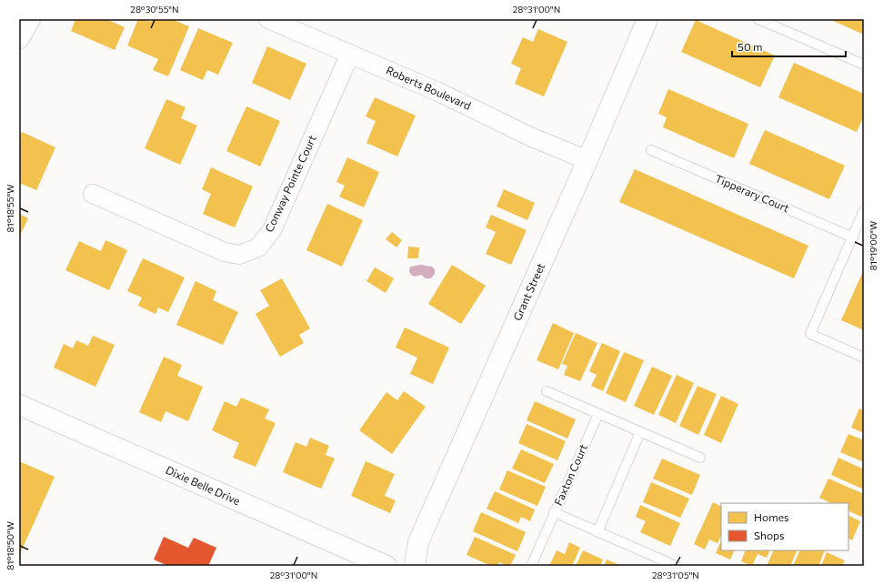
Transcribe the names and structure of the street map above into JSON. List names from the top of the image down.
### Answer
{
  "streets": {
    "street": [
      "Roberts Boulevard",
      "Conway Pointe Court",
      "Grant Street",
      "Dixie Belle Drive"
    ],
    "lane": ["Tipperary Court", "Faxton Court"]
  },
  "crossings": [
    ["Roberts Boulevard", "Conway Pointe Court"],
    ["Roberts Boulevard", "Grant Street"]
  ],
  "legend": ["Homes", "Shops"],
  "scale_bar": "50 m",
  "coordinates": [
    "28°30'55\"N",
    "28°31'00\"N",
    "81°18'55\"W",
    "81°19'00\"W",
    "81°18'50\"W",
    "28°31'05\"N"
  ]
}
